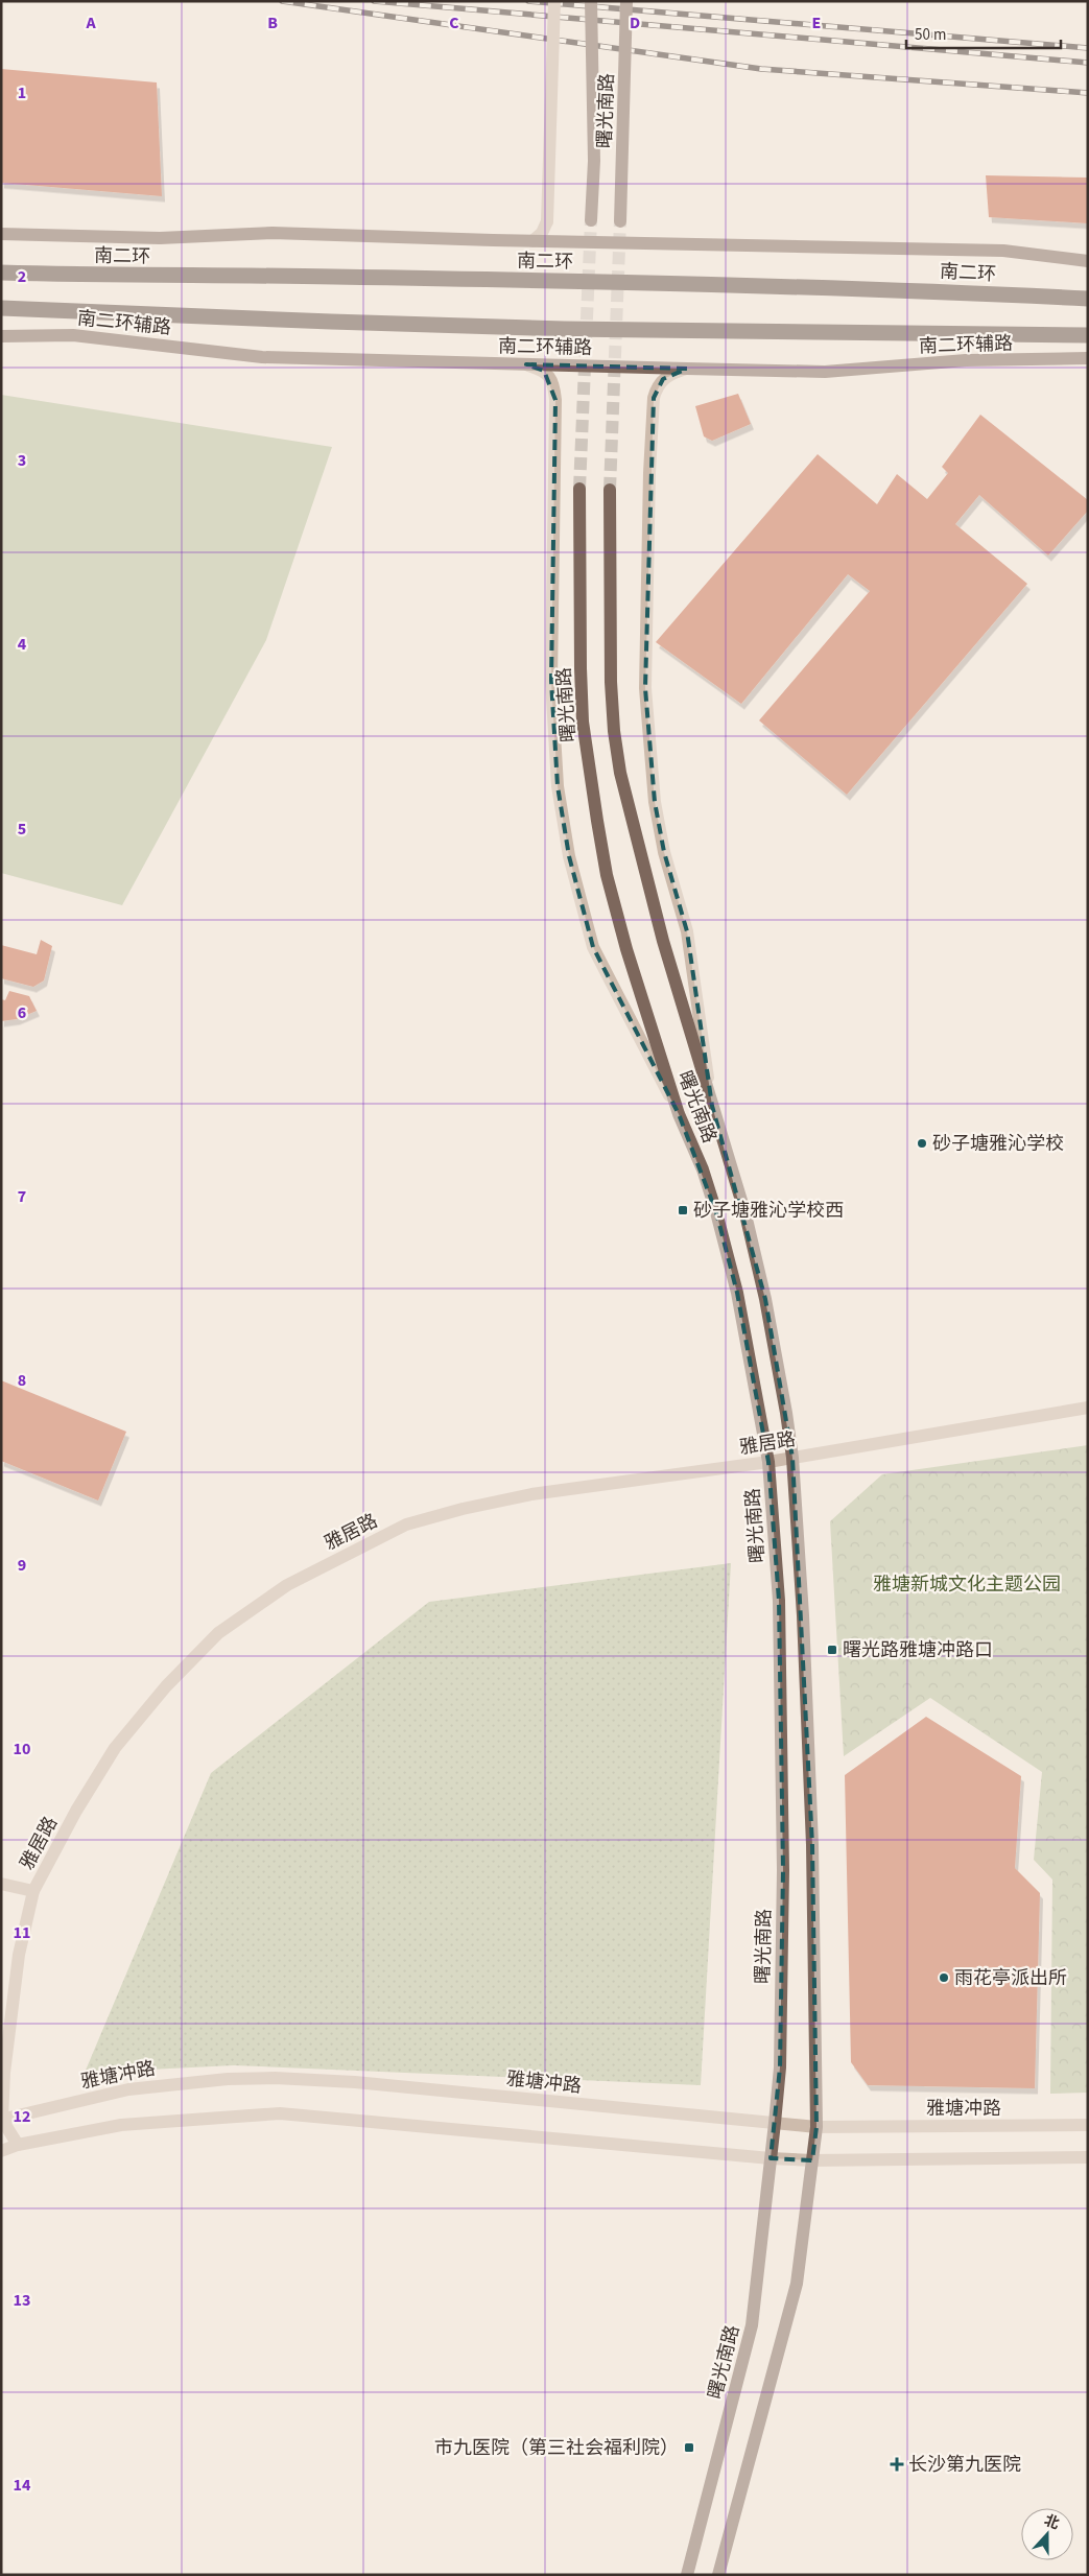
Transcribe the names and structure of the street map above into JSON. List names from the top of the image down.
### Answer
{
  "streets": {
    "highway": ["南二环"],
    "main road": ["曙光南路", "南二环辅路"],
    "street": ["雅居路", "雅塘冲路"]
  },
  "crossings": [
    ["曙光南路", "雅居路"],
    ["曙光南路", "雅塘冲路"],
    ["雅居路", "雅塘冲路"]
  ],
  "parks": ["雅塘新城文化主题公园"],
  "places": {
    "other": ["砂子塘雅沁学校", "雨花亭派出所"],
    "transit": ["砂子塘雅沁学校西", "曙光路雅塘冲路口", "市九医院（第三社会福利院）"],
    "health": ["长沙第九医院"]
  },
  "scale_bar": "50 m",
  "north": "top",
  "grid": {
    "columns": [
      "A",
      "B",
      "C",
      "D",
      "E"
    ],
    "rows": [
      "1",
      "2",
      "3",
      "4",
      "5",
      "6",
      "7",
      "8",
      "9",
      "10",
      "11",
      "12",
      "13",
      "14"
    ]
  }
}
